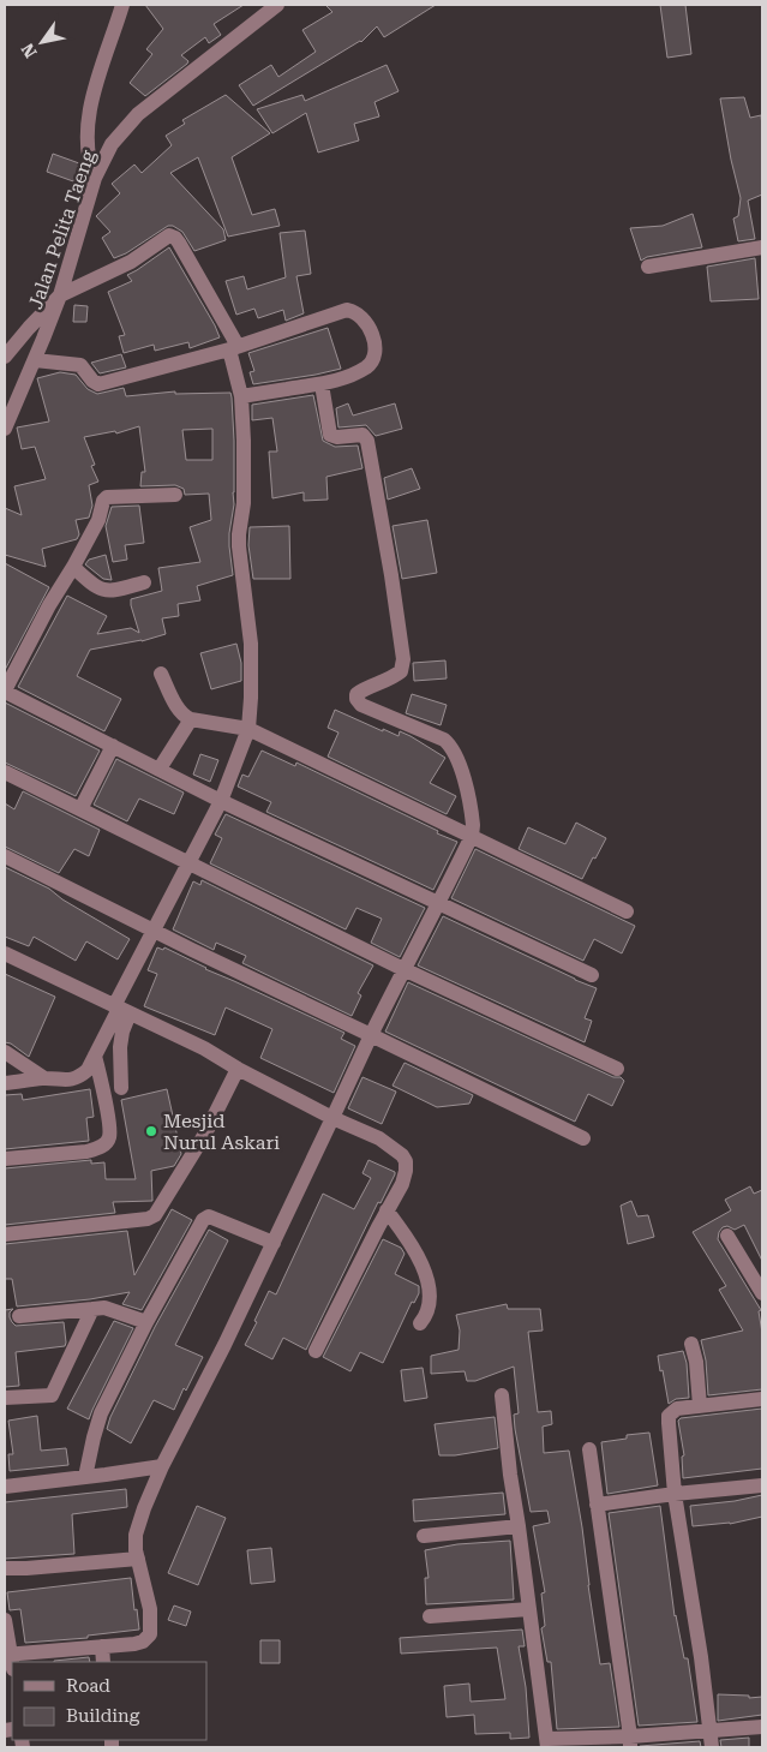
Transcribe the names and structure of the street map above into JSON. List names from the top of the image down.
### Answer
{
  "streets": {
    "street": ["Jalan Pelita Taeng"]
  },
  "places": ["Mesjid Nurul Askari"],
  "legend": ["Road", "Building"],
  "north": "bottom left"
}
